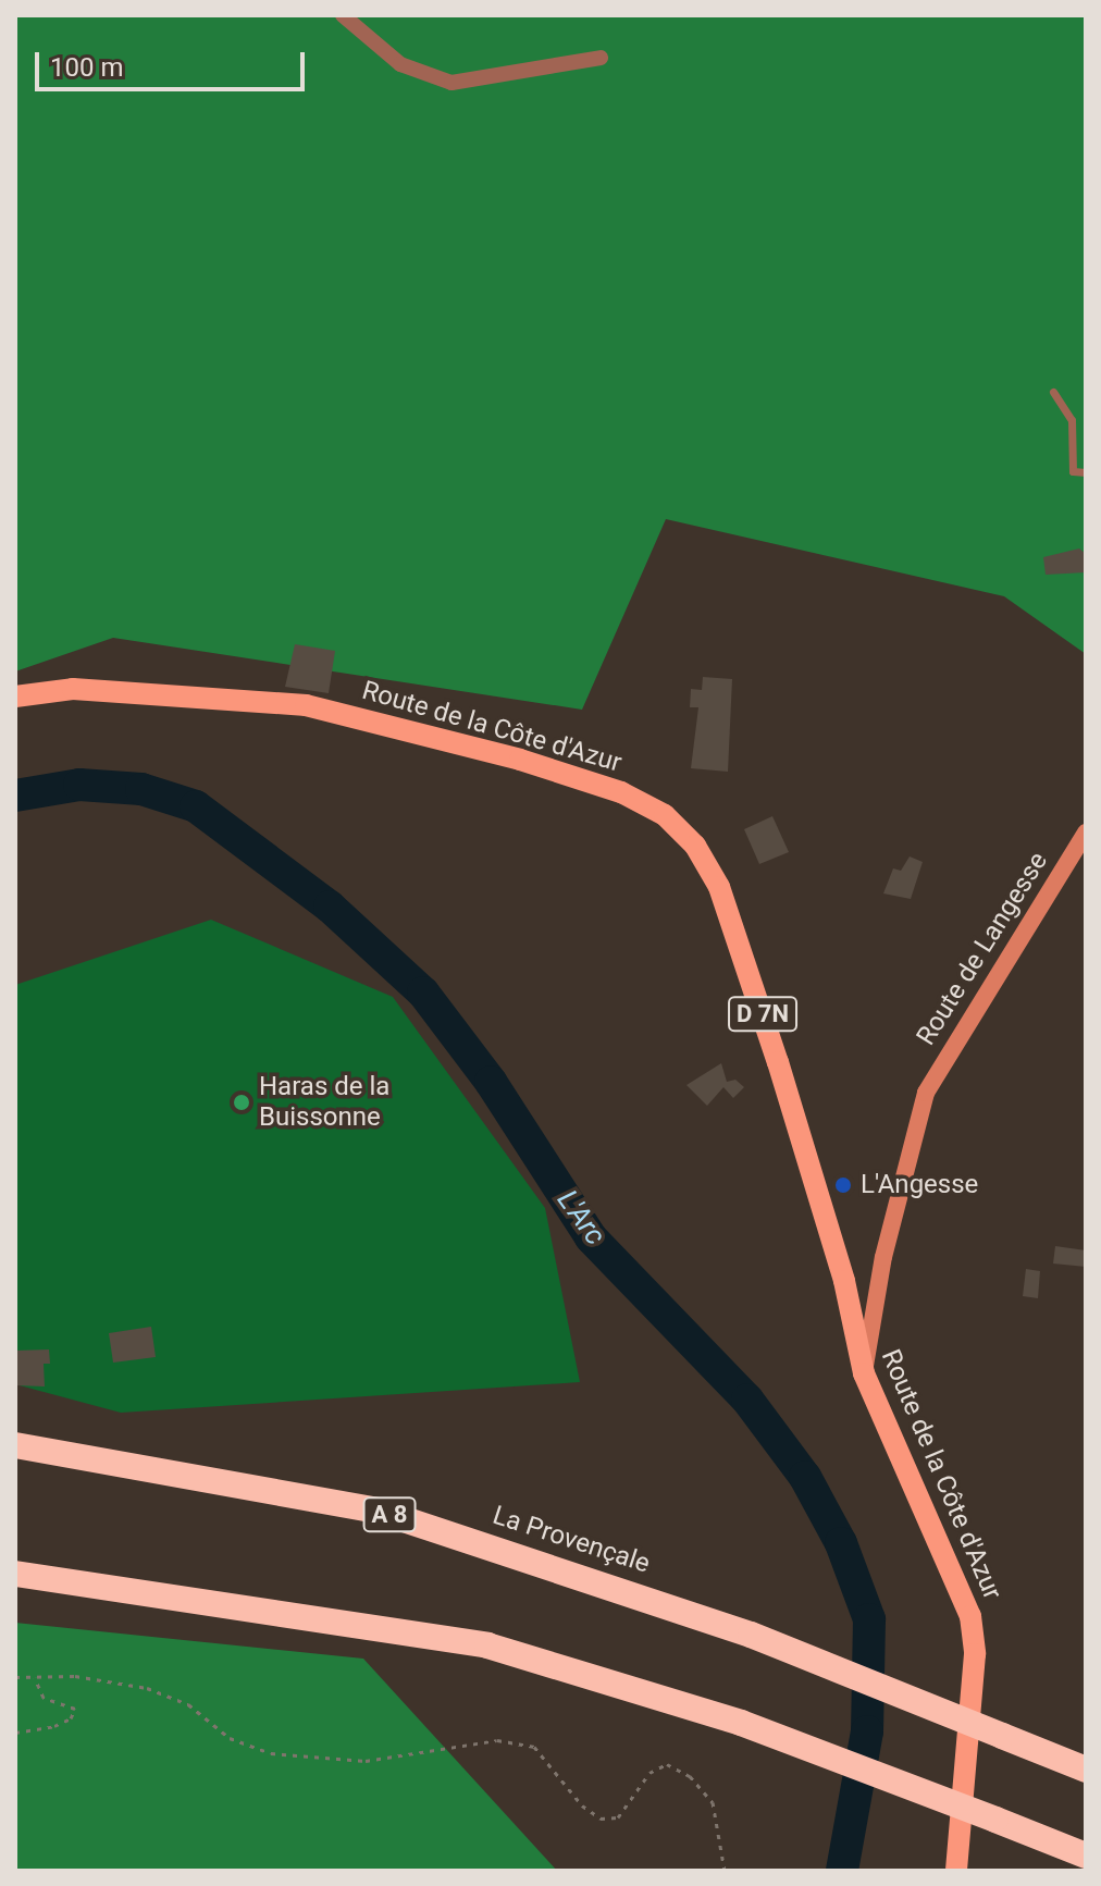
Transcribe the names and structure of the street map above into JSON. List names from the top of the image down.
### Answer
{
  "streets": {
    "highway": ["A 8", "La Provençale"],
    "main road": ["Route de la Côte d'Azur", "D 7N"],
    "street": ["Route de Langesse"]
  },
  "crossings": [
    ["Route de la Côte d'Azur", "Route de Langesse"]
  ],
  "water": ["L'Arc"],
  "places": ["Haras de la Buissonne", "L'Angesse"],
  "scale_bar": "100 m"
}
